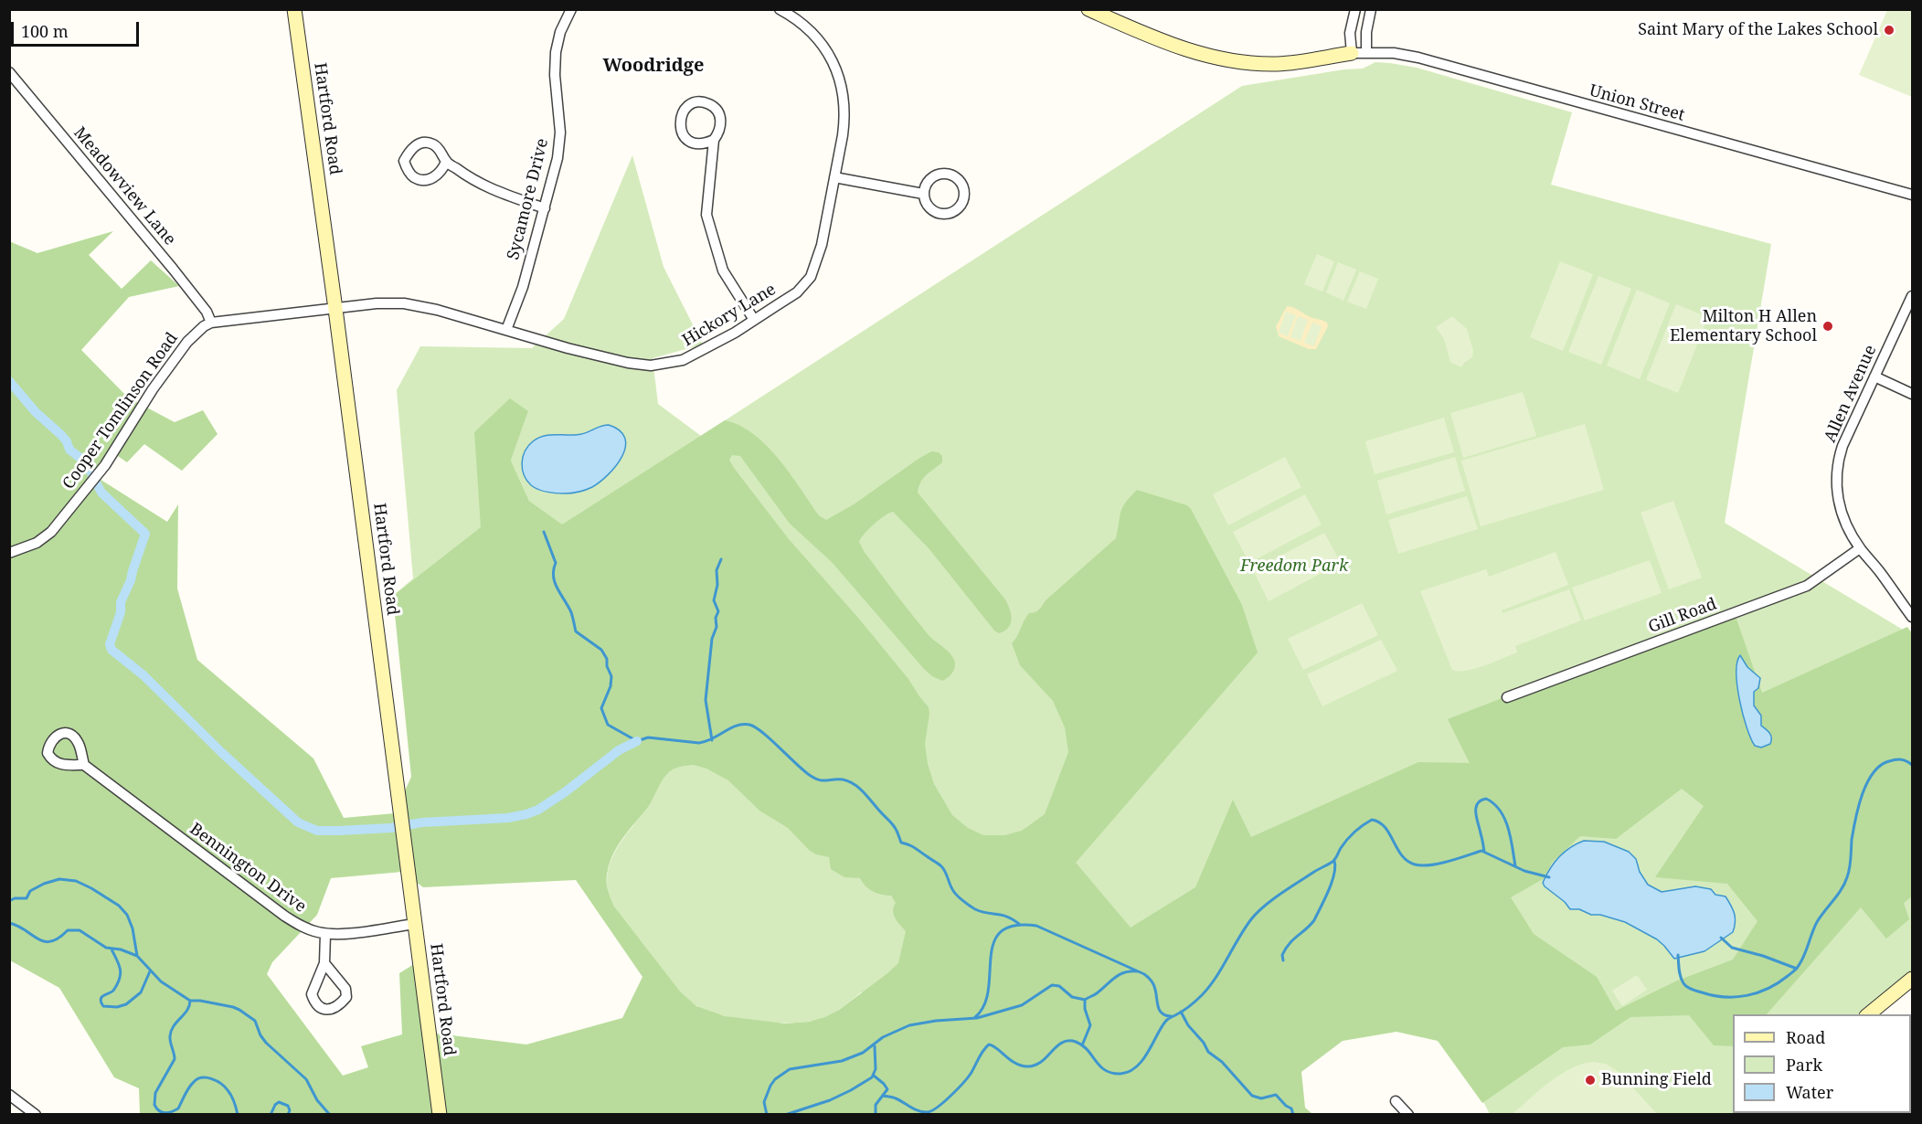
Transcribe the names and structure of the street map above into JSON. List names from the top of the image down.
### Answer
{
  "streets": {
    "street": [
      "Union Street",
      "Hartford Road",
      "Meadowview Lane",
      "Sycamore Drive",
      "Hickory Lane",
      "Allen Avenue",
      "Cooper Tomlinson Road",
      "Gill Road",
      "Bennington Drive"
    ]
  },
  "crossings": [
    ["Hartford Road", "Hickory Lane"],
    ["Hartford Road", "Bennington Drive"],
    ["Meadowview Lane", "Cooper Tomlinson Road"],
    ["Sycamore Drive", "Hickory Lane"],
    ["Allen Avenue", "Gill Road"]
  ],
  "districts": ["Woodridge"],
  "parks": ["Freedom Park"],
  "places": ["Saint Mary of the Lakes School", "Milton H Allen Elementary School", "Bunning Field"],
  "legend": ["Road", "Park", "Water"],
  "scale_bar": "100 m"
}
